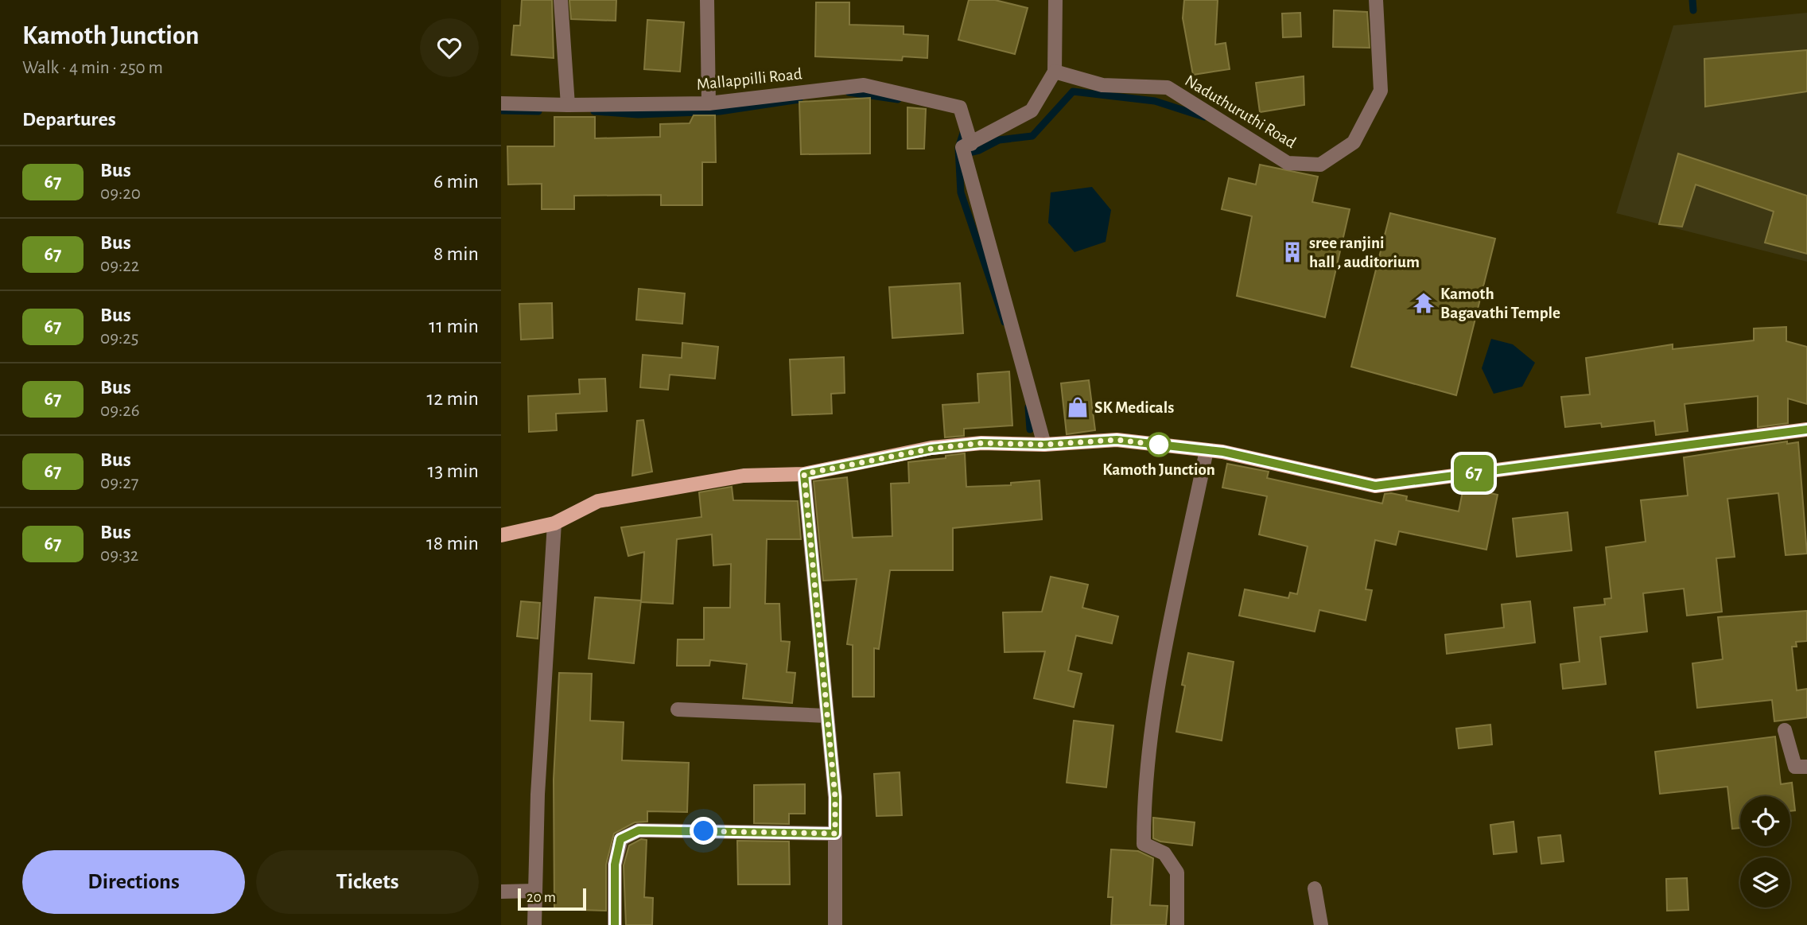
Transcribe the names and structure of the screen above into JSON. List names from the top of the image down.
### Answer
{
  "streets": {
    "street": ["Mallappilli Road", "Naduthuruthi Road"]
  },
  "places": {
    "building": ["sree ranjini hall , auditorium"],
    "temple": ["Kamoth Bagavathi Temple"],
    "shop": ["SK Medicals"],
    "other": ["Kamoth Junction"]
  },
  "lines": ["bus line 67"],
  "scale_bar": "20 m",
  "page": {
    "heading": [
      ["Kamoth Junction", "Walk · 4 min · 250 m"],
      "Departures"
    ],
    "on_map": "67",
    "list": [
      {
        "mark": "67",
        "name": "Bus",
        "note": "09:20",
        "value": "6 min"
      },
      {
        "mark": "67",
        "name": "Bus",
        "note": "09:22",
        "value": "8 min"
      },
      {
        "mark": "67",
        "name": "Bus",
        "note": "09:25",
        "value": "11 min"
      },
      {
        "mark": "67",
        "name": "Bus",
        "note": "09:26",
        "value": "12 min"
      },
      {
        "mark": "67",
        "name": "Bus",
        "note": "09:27",
        "value": "13 min"
      },
      {
        "mark": "67",
        "name": "Bus",
        "note": "09:32",
        "value": "18 min"
      }
    ],
    "buttons": ["Directions", "Tickets"],
    "scale": "20 m"
  }
}
